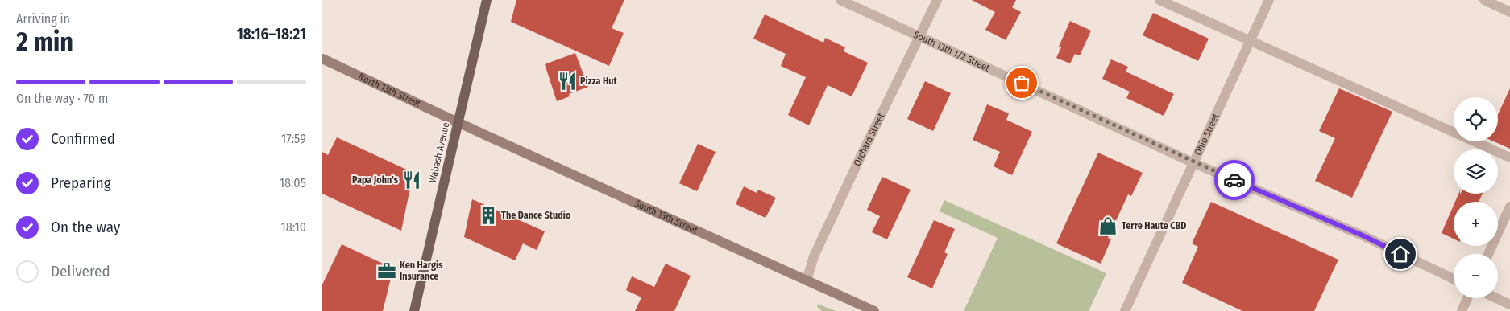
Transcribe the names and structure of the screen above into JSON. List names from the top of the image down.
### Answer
{
  "streets": {
    "main road": ["North 13th Street", "Wabash Avenue", "South 13th Street"],
    "street": ["South 13th 1/2 Street", "Ohio Street", "Orchard Street"]
  },
  "crossings": [
    ["South 13th 1/2 Street", "Ohio Street"],
    ["South 13th 1/2 Street", "Orchard Street"],
    ["North 13th Street", "Wabash Avenue"],
    ["North 13th Street", "South 13th Street"],
    ["Orchard Street", "South 13th Street"],
    ["Wabash Avenue", "South 13th Street"]
  ],
  "places": {
    "restaurant": ["Pizza Hut", "Papa John's"],
    "building": ["The Dance Studio"],
    "shop": ["Terre Haute CBD"],
    "office": ["Ken Hargis Insurance"]
  },
  "page": {
    "heading": ["2 min", "Arriving in", "18:16–18:21"],
    "bar": "On the way · 70 m",
    "map_buttons": ["+", "−"],
    "list": [
      ["Confirmed", "17:59"],
      ["Preparing", "18:05"],
      ["On the way", "18:10"],
      "Delivered"
    ]
  }
}
